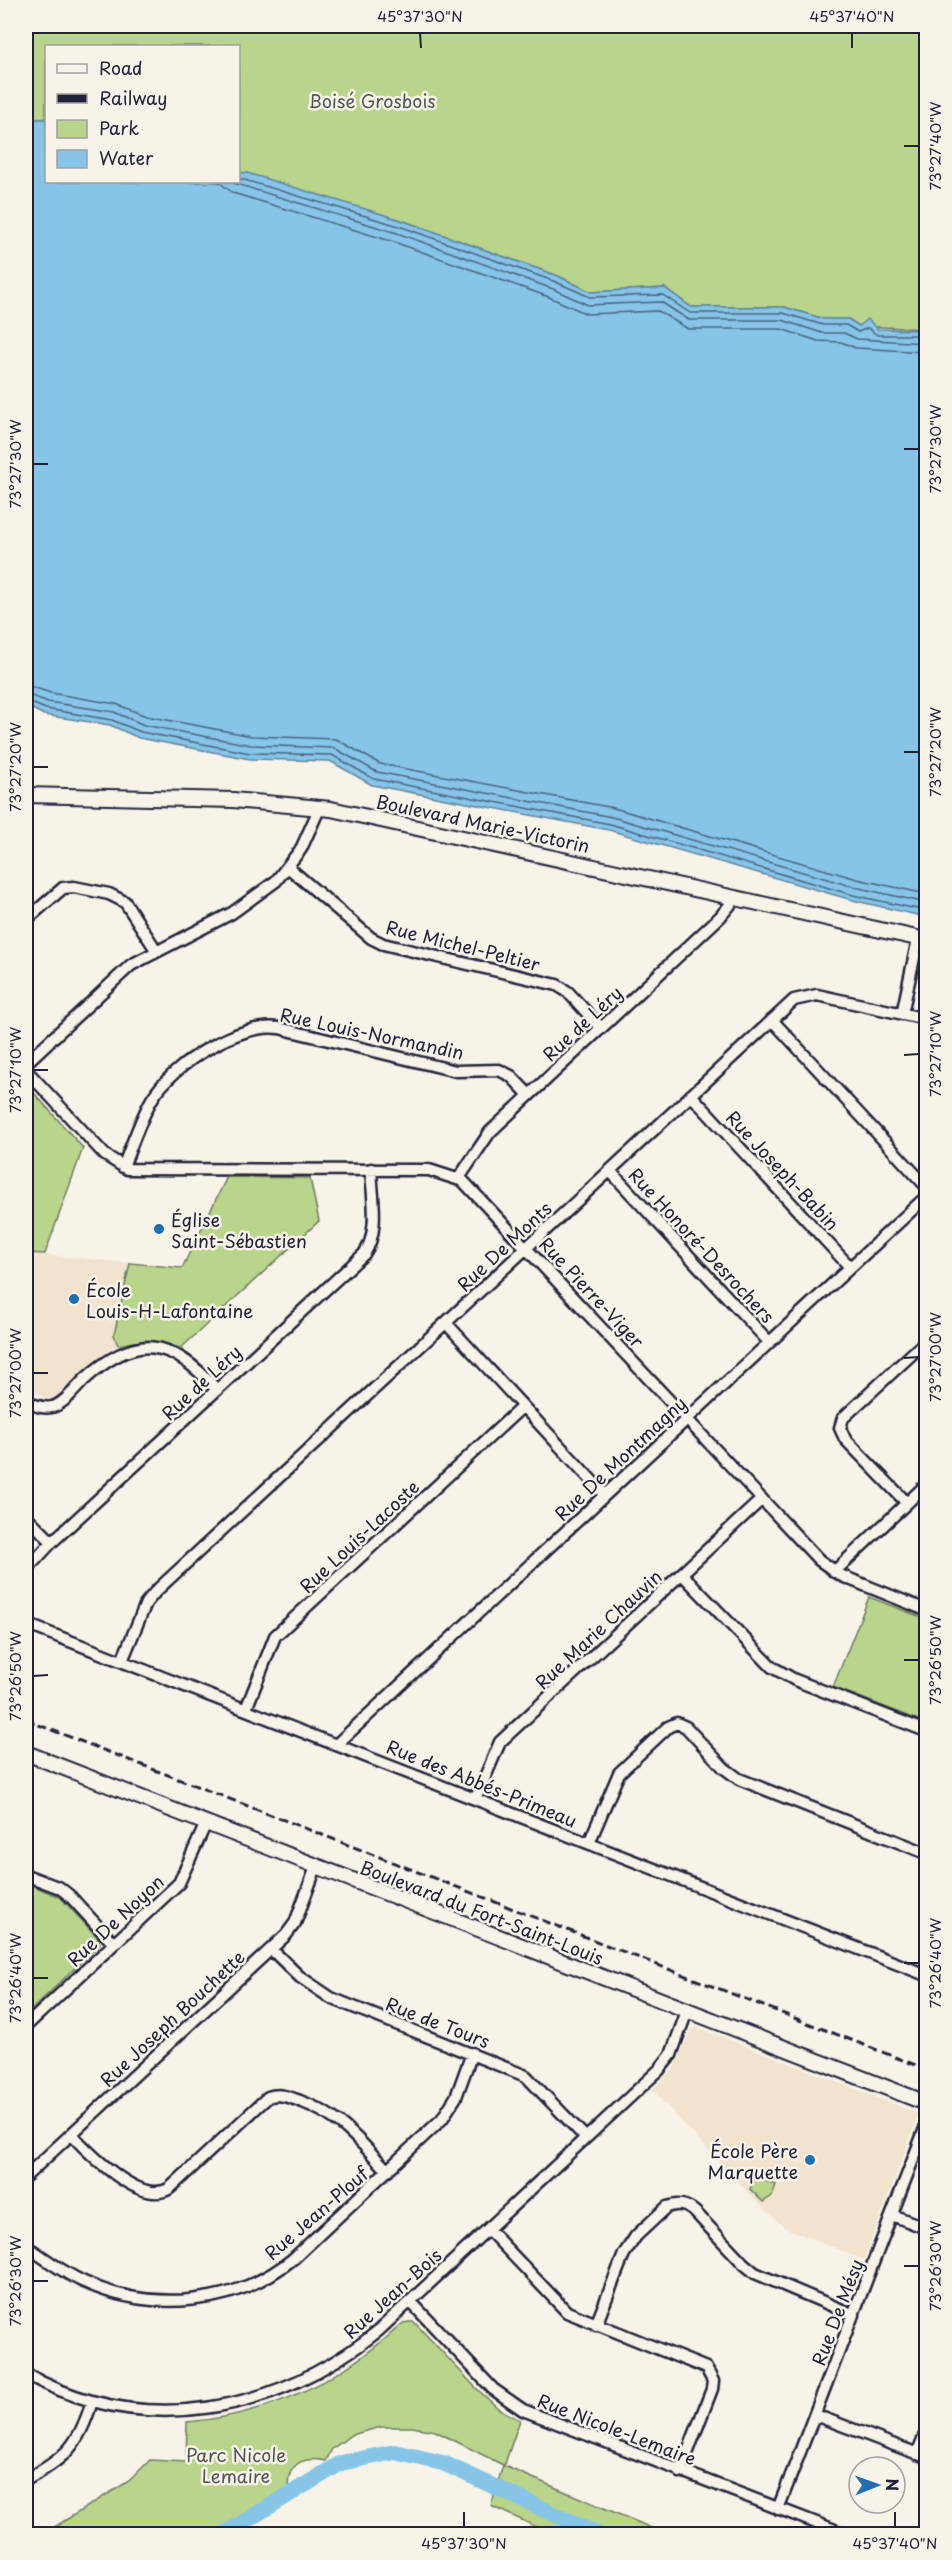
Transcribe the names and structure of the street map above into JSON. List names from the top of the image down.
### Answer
{
  "streets": {
    "street": [
      "Boulevard Marie-Victorin",
      "Rue Michel-Peltier",
      "Rue de Léry",
      "Rue Louis-Normandin",
      "Rue Joseph-Babin",
      "Rue Honoré-Desrochers",
      "Rue De Monts",
      "Rue Pierre-Viger",
      "Rue De Montmagny",
      "Rue Louis-Lacoste",
      "Rue Marie Chauvin",
      "Rue des Abbés-Primeau",
      "Boulevard du Fort-Saint-Louis",
      "Rue De Noyon",
      "Rue Joseph Bouchette",
      "Rue de Tours",
      "Rue Jean-Plouf",
      "Rue Jean-Bois",
      "Rue De Mésy",
      "Rue Nicole-Lemaire"
    ]
  },
  "crossings": [
    ["Boulevard Marie-Victorin", "Rue de Léry"],
    ["Rue Michel-Peltier", "Rue de Léry"],
    ["Rue de Léry", "Rue Louis-Normandin"],
    ["Rue de Léry", "Rue Pierre-Viger"],
    ["Rue Louis-Normandin", "Rue Pierre-Viger"],
    ["Rue Joseph-Babin", "Rue De Monts"],
    ["Rue Joseph-Babin", "Rue De Montmagny"],
    ["Rue Honoré-Desrochers", "Rue De Monts"],
    ["Rue Honoré-Desrochers", "Rue De Montmagny"],
    ["Rue De Monts", "Rue Pierre-Viger"],
    ["Rue De Monts", "Rue des Abbés-Primeau"],
    ["Rue Pierre-Viger", "Rue De Montmagny"],
    ["Rue Pierre-Viger", "Rue Marie Chauvin"],
    ["Rue De Montmagny", "Rue des Abbés-Primeau"],
    ["Rue Louis-Lacoste", "Rue des Abbés-Primeau"],
    ["Rue Marie Chauvin", "Rue des Abbés-Primeau"],
    ["Boulevard du Fort-Saint-Louis", "Rue De Noyon"],
    ["Boulevard du Fort-Saint-Louis", "Rue Joseph Bouchette"],
    ["Boulevard du Fort-Saint-Louis", "Rue Jean-Bois"],
    ["Rue Joseph Bouchette", "Rue de Tours"],
    ["Rue de Tours", "Rue Jean-Plouf"],
    ["Rue de Tours", "Rue Jean-Bois"],
    ["Rue Jean-Bois", "Rue Nicole-Lemaire"],
    ["Rue De Mésy", "Rue Nicole-Lemaire"]
  ],
  "parks": ["Boisé Grosbois", "Parc Nicole Lemaire"],
  "places": ["Église Saint-Sébastien", "École Louis-H-Lafontaine", "École Père Marquette"],
  "legend": [
    "Road",
    "Railway",
    "Park",
    "Water"
  ],
  "north": "right",
  "coordinates": [
    "45°37'30\"N",
    "45°37'40\"N",
    "73°27'40\"W",
    "73°27'30\"W",
    "73°27'20\"W",
    "73°27'10\"W",
    "73°27'00\"W",
    "73°26'50\"W",
    "73°26'40\"W",
    "73°26'30\"W"
  ]
}
